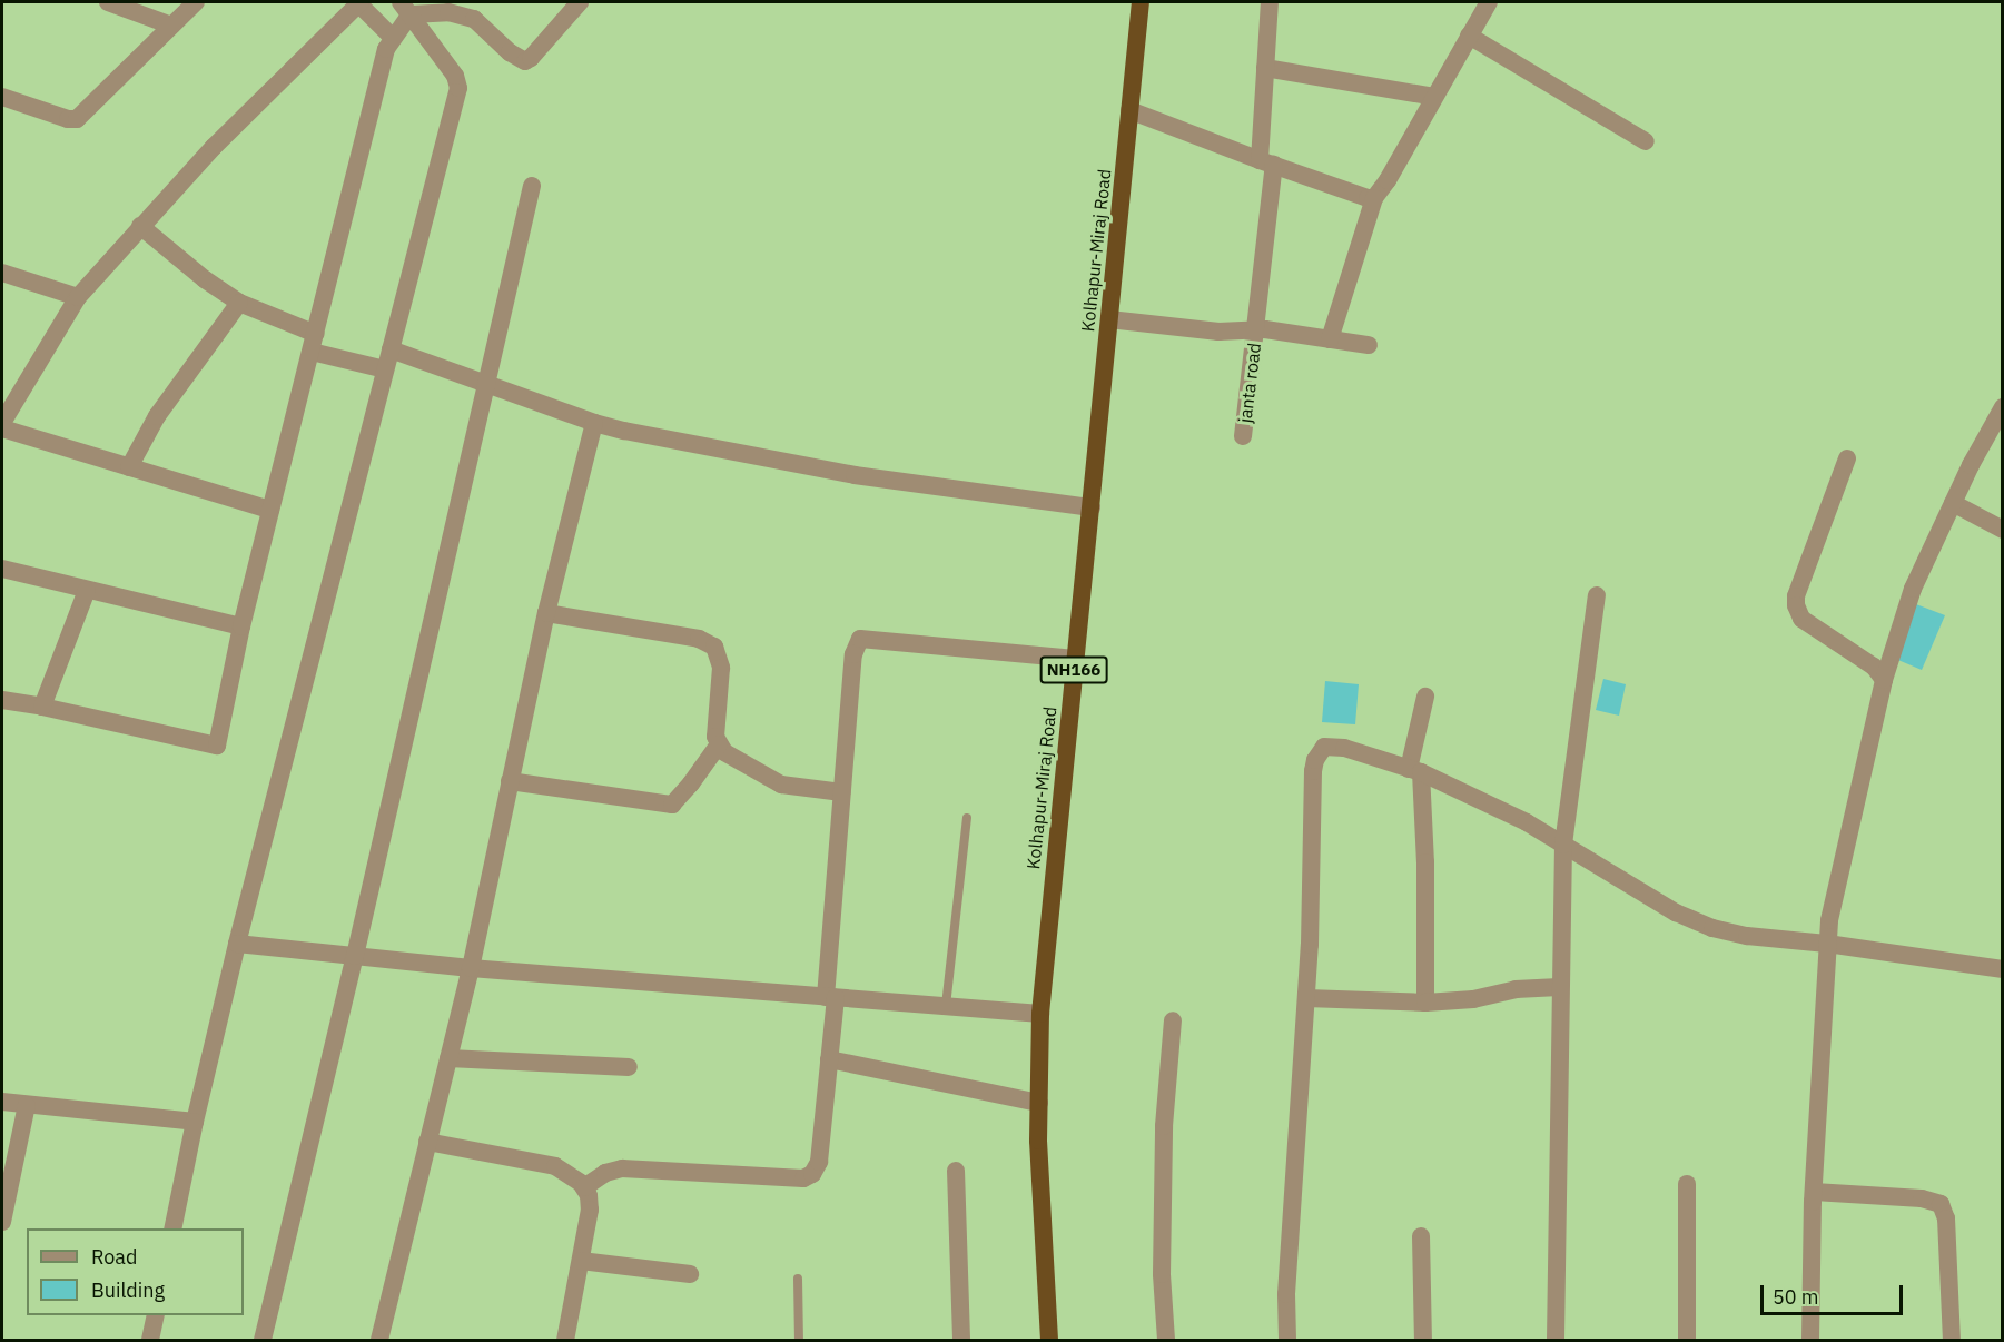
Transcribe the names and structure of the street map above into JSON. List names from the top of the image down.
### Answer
{
  "streets": {
    "highway": ["Kolhapur-Miraj Road", "NH166"],
    "street": ["janta road"]
  },
  "legend": ["Road", "Building"],
  "scale_bar": "50 m"
}
